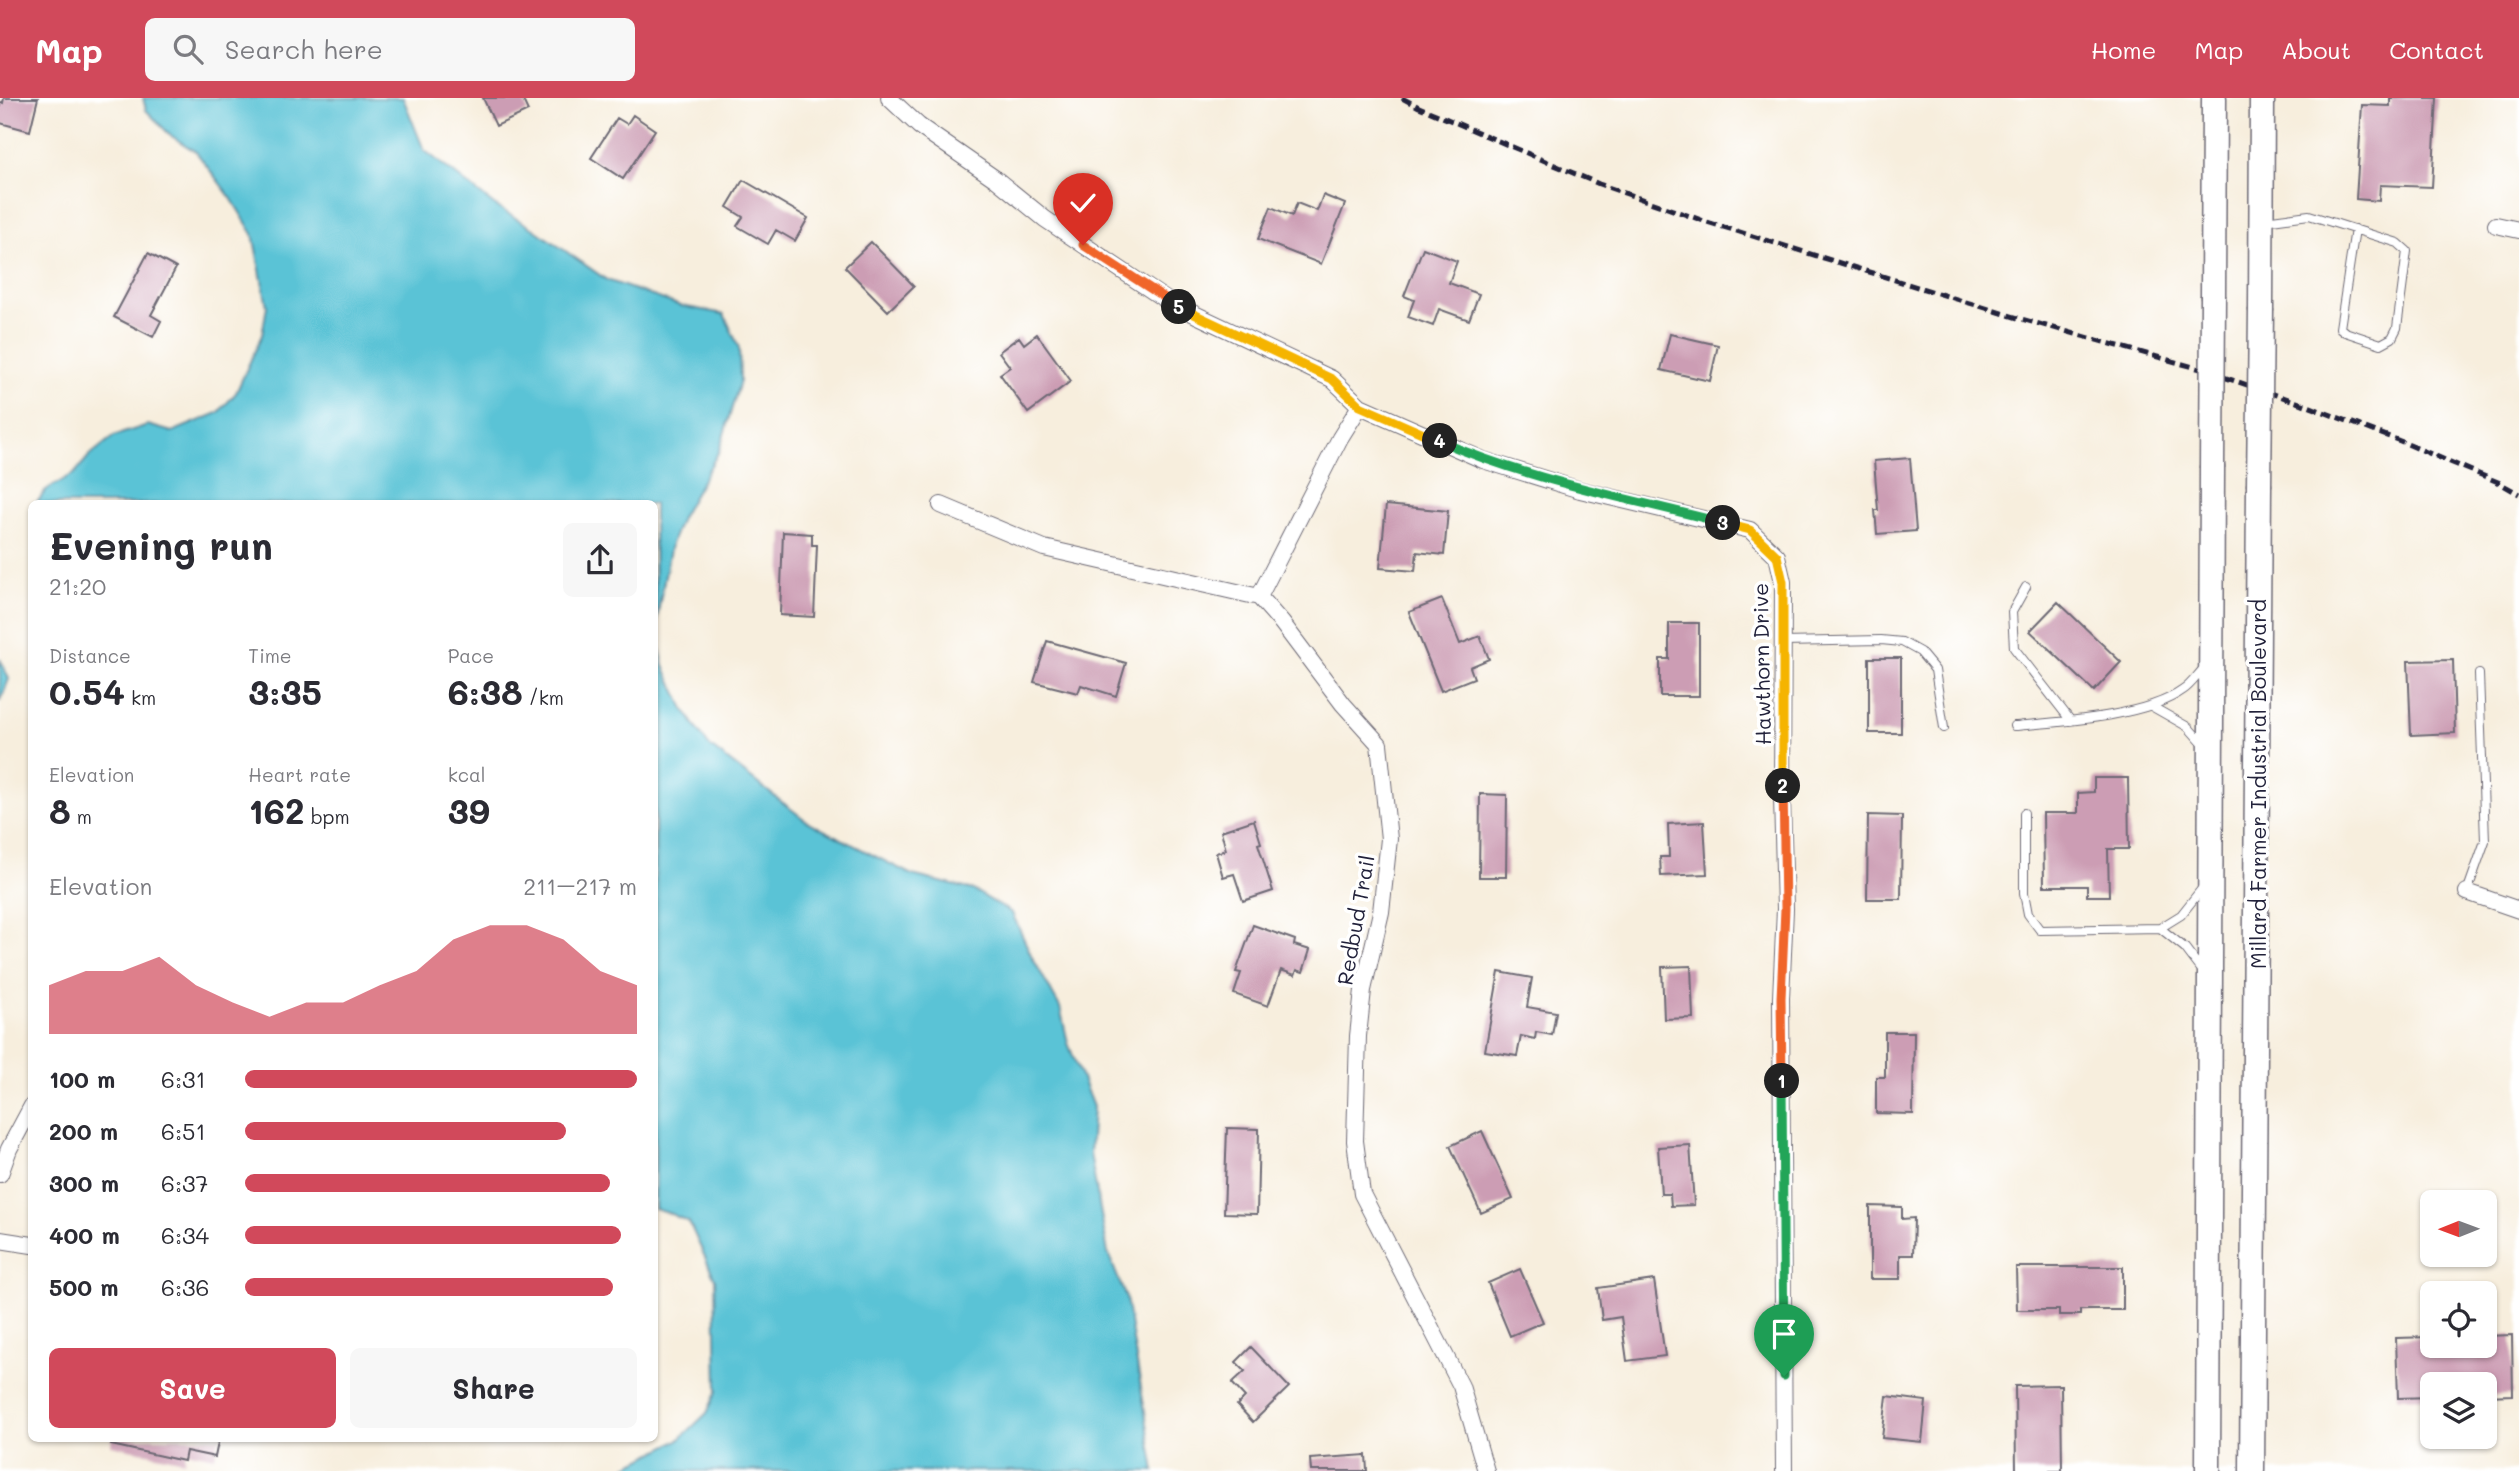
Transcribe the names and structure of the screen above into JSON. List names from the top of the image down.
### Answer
{
  "streets": {
    "main road": ["Millard Farmer Industrial Boulevard"],
    "street": ["Hawthorn Drive", "Redbud Trail"]
  },
  "north": "left",
  "page": {
    "header": "Map",
    "search": "Search here",
    "nav": [
      "Home",
      "Map",
      "About",
      "Contact"
    ],
    "pins": [
      "5",
      "4",
      "3",
      "2",
      "1"
    ],
    "heading": ["Evening run", "21:20"],
    "stats": [
      ["Distance", "0.54 km"],
      ["Time", "3:35"],
      ["Pace", "6:38 /km"],
      ["Elevation", "8 m"],
      ["Heart rate", "162 bpm"],
      ["kcal", "39"]
    ],
    "chart": ["Elevation", "211–217 m"],
    "list": [
      {
        "name": "100 m",
        "note": "6:31"
      },
      {
        "name": "200 m",
        "note": "6:51"
      },
      {
        "name": "300 m",
        "note": "6:37"
      },
      {
        "name": "400 m",
        "note": "6:34"
      },
      {
        "name": "500 m",
        "note": "6:36"
      }
    ],
    "buttons": ["Save", "Share"]
  }
}
